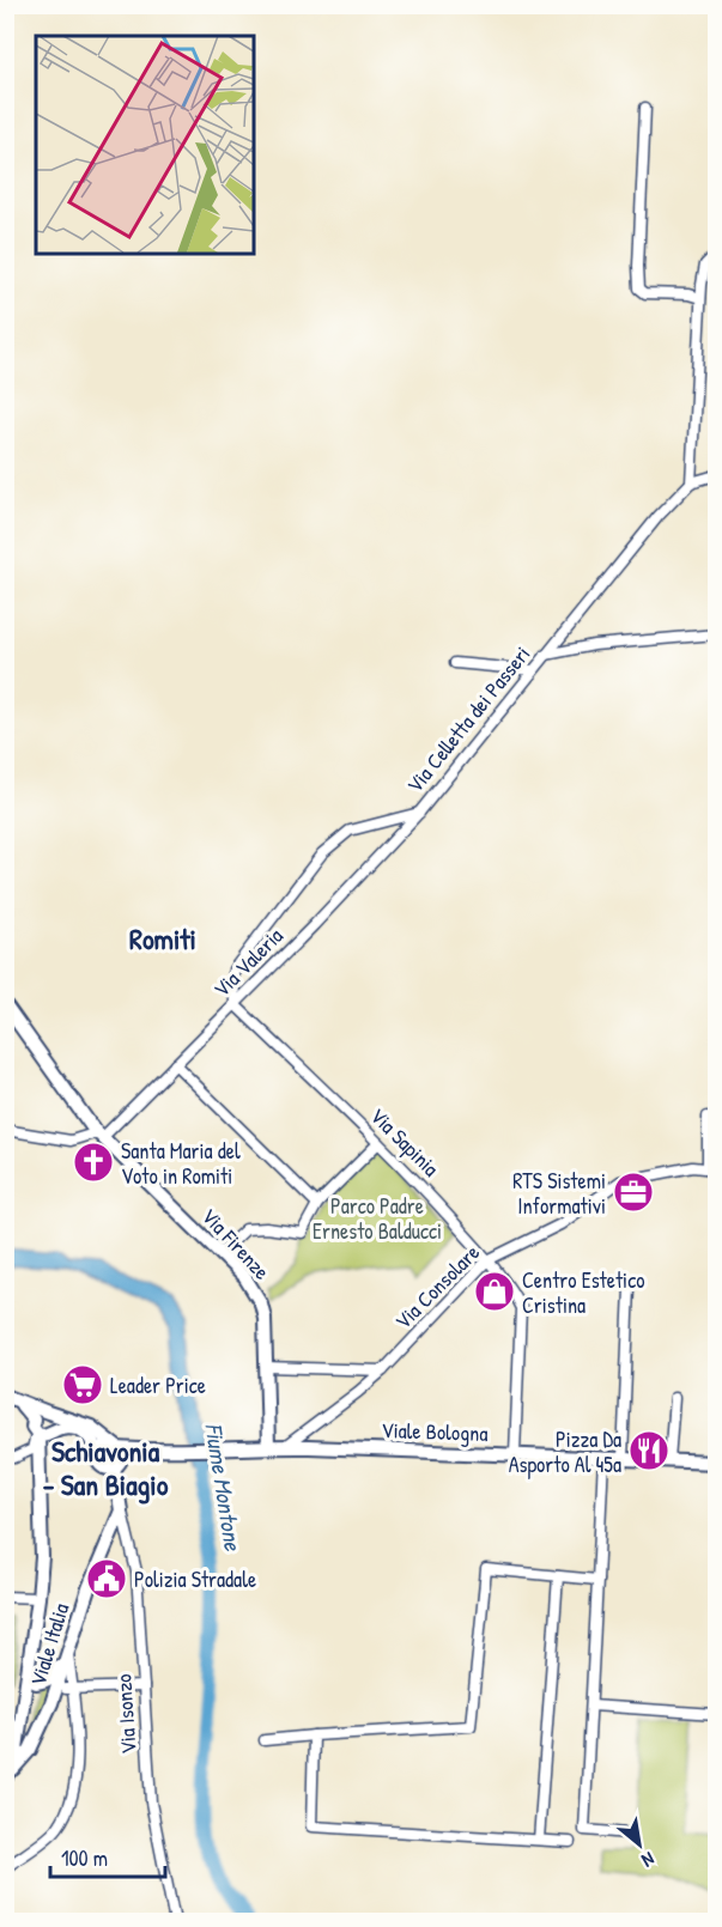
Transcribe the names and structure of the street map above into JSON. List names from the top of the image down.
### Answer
{
  "streets": {
    "main road": ["Via Firenze", "Viale Bologna", "Viale Italia"],
    "street": [
      "Via Celletta dei Passeri",
      "Via Valeria",
      "Via Sapinia",
      "Via Consolare",
      "Via Isonzo"
    ]
  },
  "crossings": [
    ["Via Celletta dei Passeri", "Via Valeria"],
    ["Via Celletta dei Passeri", "Via Sapinia"],
    ["Via Valeria", "Via Sapinia"],
    ["Via Valeria", "Via Firenze"],
    ["Via Sapinia", "Via Consolare"],
    ["Via Sapinia", "Viale Bologna"],
    ["Via Firenze", "Viale Bologna"],
    ["Via Consolare", "Viale Bologna"],
    ["Viale Bologna", "Viale Italia"],
    ["Viale Italia", "Via Isonzo"]
  ],
  "districts": ["Romiti", "Schiavonia - San Biagio"],
  "water": ["Fiume Montone"],
  "parks": ["Parco Padre Ernesto Balducci"],
  "places": {
    "church": ["Santa Maria del Voto in Romiti"],
    "office": ["RTS Sistemi Informativi"],
    "shop": ["Centro Estetico Cristina"],
    "supermarket": ["Leader Price"],
    "restaurant": ["Pizza Da Asporto Al 45a"],
    "public building": ["Polizia Stradale"]
  },
  "scale_bar": "100 m",
  "north": "bottom right"
}
